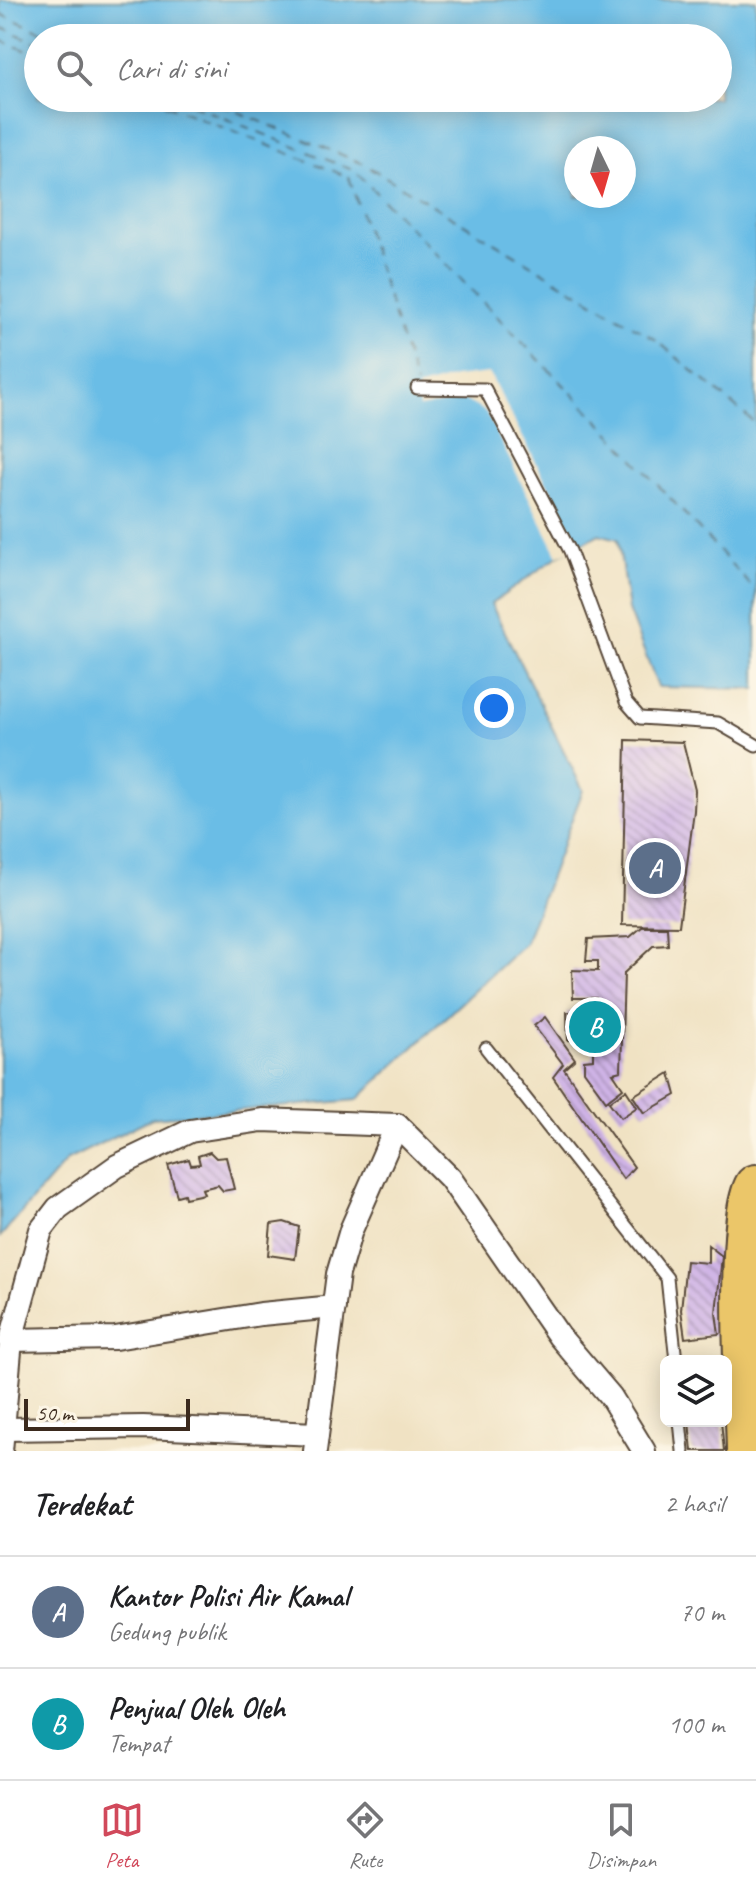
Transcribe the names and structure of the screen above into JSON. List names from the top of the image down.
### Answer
{
  "scale_bar": "50 m",
  "north": "bottom",
  "page": {
    "search": "Cari di sini",
    "pins": ["A", "B"],
    "scale": "50 m",
    "heading": ["Terdekat", "2 hasil"],
    "list": [
      {
        "mark": "A",
        "name": "Kantor Polisi Air Kamal",
        "note": "Gedung publik",
        "value": "70 m"
      },
      {
        "mark": "B",
        "name": "Penjual Oleh Oleh",
        "note": "Tempat",
        "value": "100 m"
      }
    ],
    "nav": ["Peta", "Rute", "Disimpan"]
  }
}
